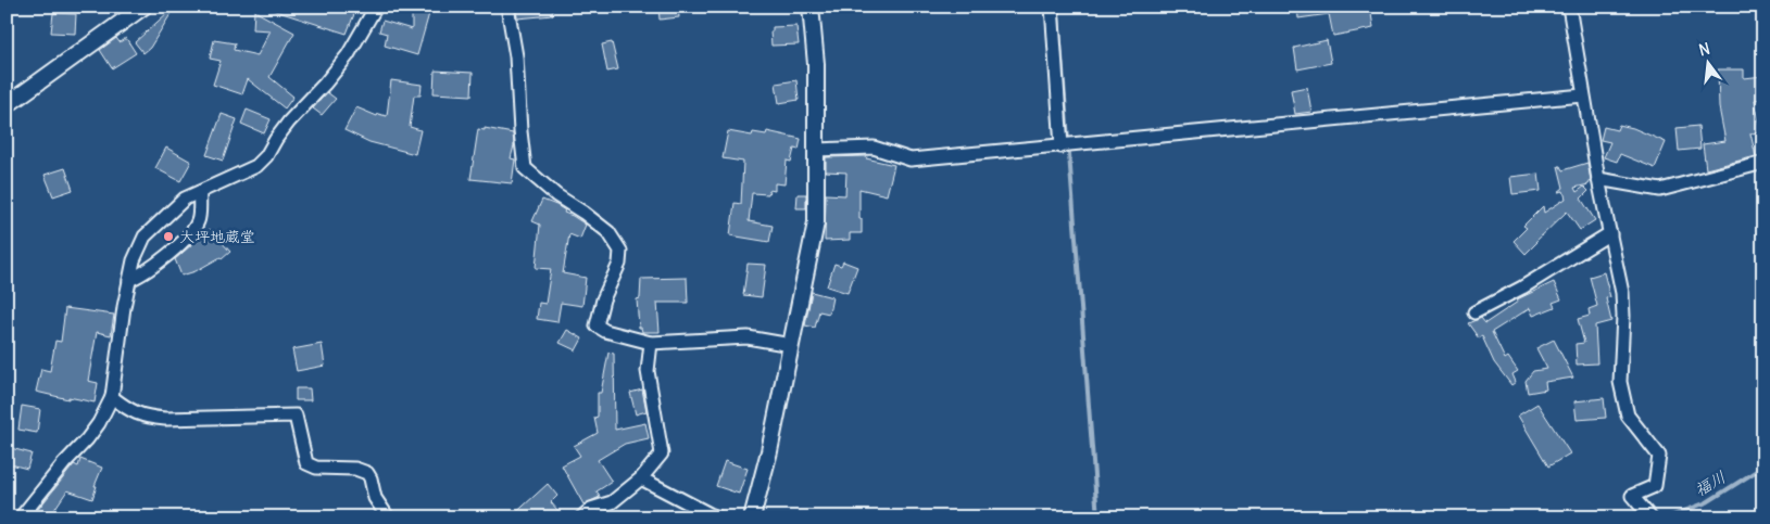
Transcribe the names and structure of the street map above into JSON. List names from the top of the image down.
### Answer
{
  "water": ["福川"],
  "places": ["大坪地蔵堂"],
  "north": "top"
}
